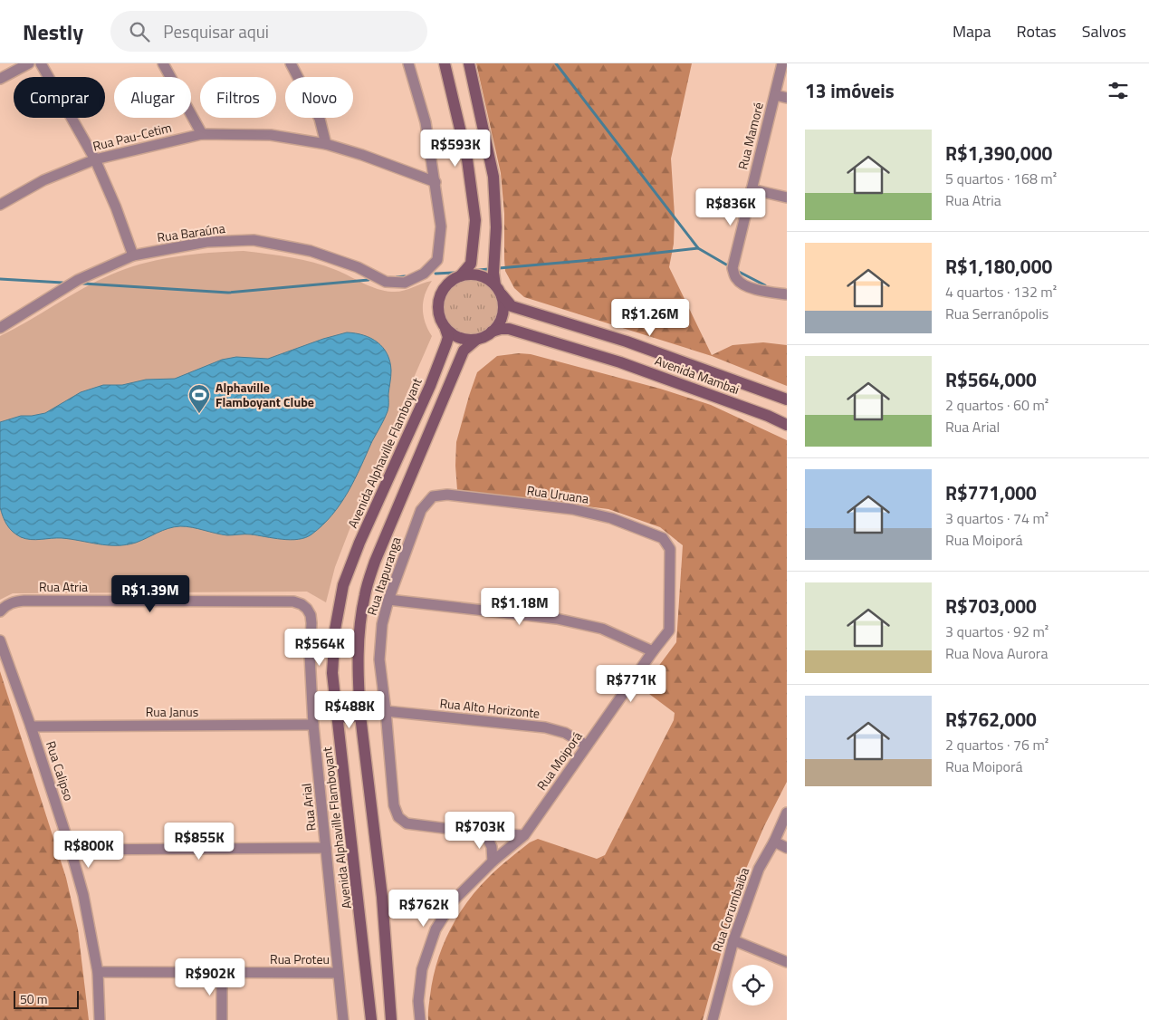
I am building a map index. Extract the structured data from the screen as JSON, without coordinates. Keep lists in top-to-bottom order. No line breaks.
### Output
{"streets":{"street":["Rua Mamoré","Rua Pau-Cetim","Rua Baraúna","Avenida Mambai","Avenida Alphaville Flamboyant","Rua Uruana","Rua Itapuranga","Rua Atria","Rua Alto Horizonte","Rua Janus","Rua Moiporá","Rua Calipso","Rua Arial","Rua Corumbaiba","Rua Proteu"]},"crossings":[["Rua Pau-Cetim","Rua Baraúna"],["Avenida Mambai","Avenida Alphaville Flamboyant"],["Rua Uruana","Rua Itapuranga"],["Rua Uruana","Rua Moiporá"],["Rua Itapuranga","Rua Alto Horizonte"],["Rua Atria","Rua Arial"],["Rua Alto Horizonte","Rua Moiporá"],["Rua Janus","Rua Calipso"],["Rua Janus","Rua Arial"],["Rua Calipso","Rua Proteu"],["Rua Arial","Rua Proteu"]],"places":{"sports":["Alphaville Flamboyant Clube"]},"scale_bar":"50 m","page":{"header":"Nestly","search":"Pesquisar aqui","nav":["Mapa","Rotas","Salvos"],"heading":"13 imóveis","chip":["Comprar","Alugar","Filtros","Novo"],"list":[{"name":"R$1,390,000","note":"5 quartos · 168 m² · Rua Atria"},{"name":"R$1,180,000","note":"4 quartos · 132 m² · Rua Serranópolis"},{"name":"R$564,000","note":"2 quartos · 60 m² · Rua Arial"},{"name":"R$771,000","note":"3 quartos · 74 m² · Rua Moiporá"},{"name":"R$703,000","note":"3 quartos · 92 m² · Rua Nova Aurora"},{"name":"R$762,000","note":"2 quartos · 76 m² · Rua Moiporá"}],"price":["R$593K","R$836K","R$1.26M","R$1.39M","R$1.18M","R$564K","R$771K","R$488K","R$703K","R$855K","R$800K","R$762K","R$902K"],"scale":"50 m"}}
